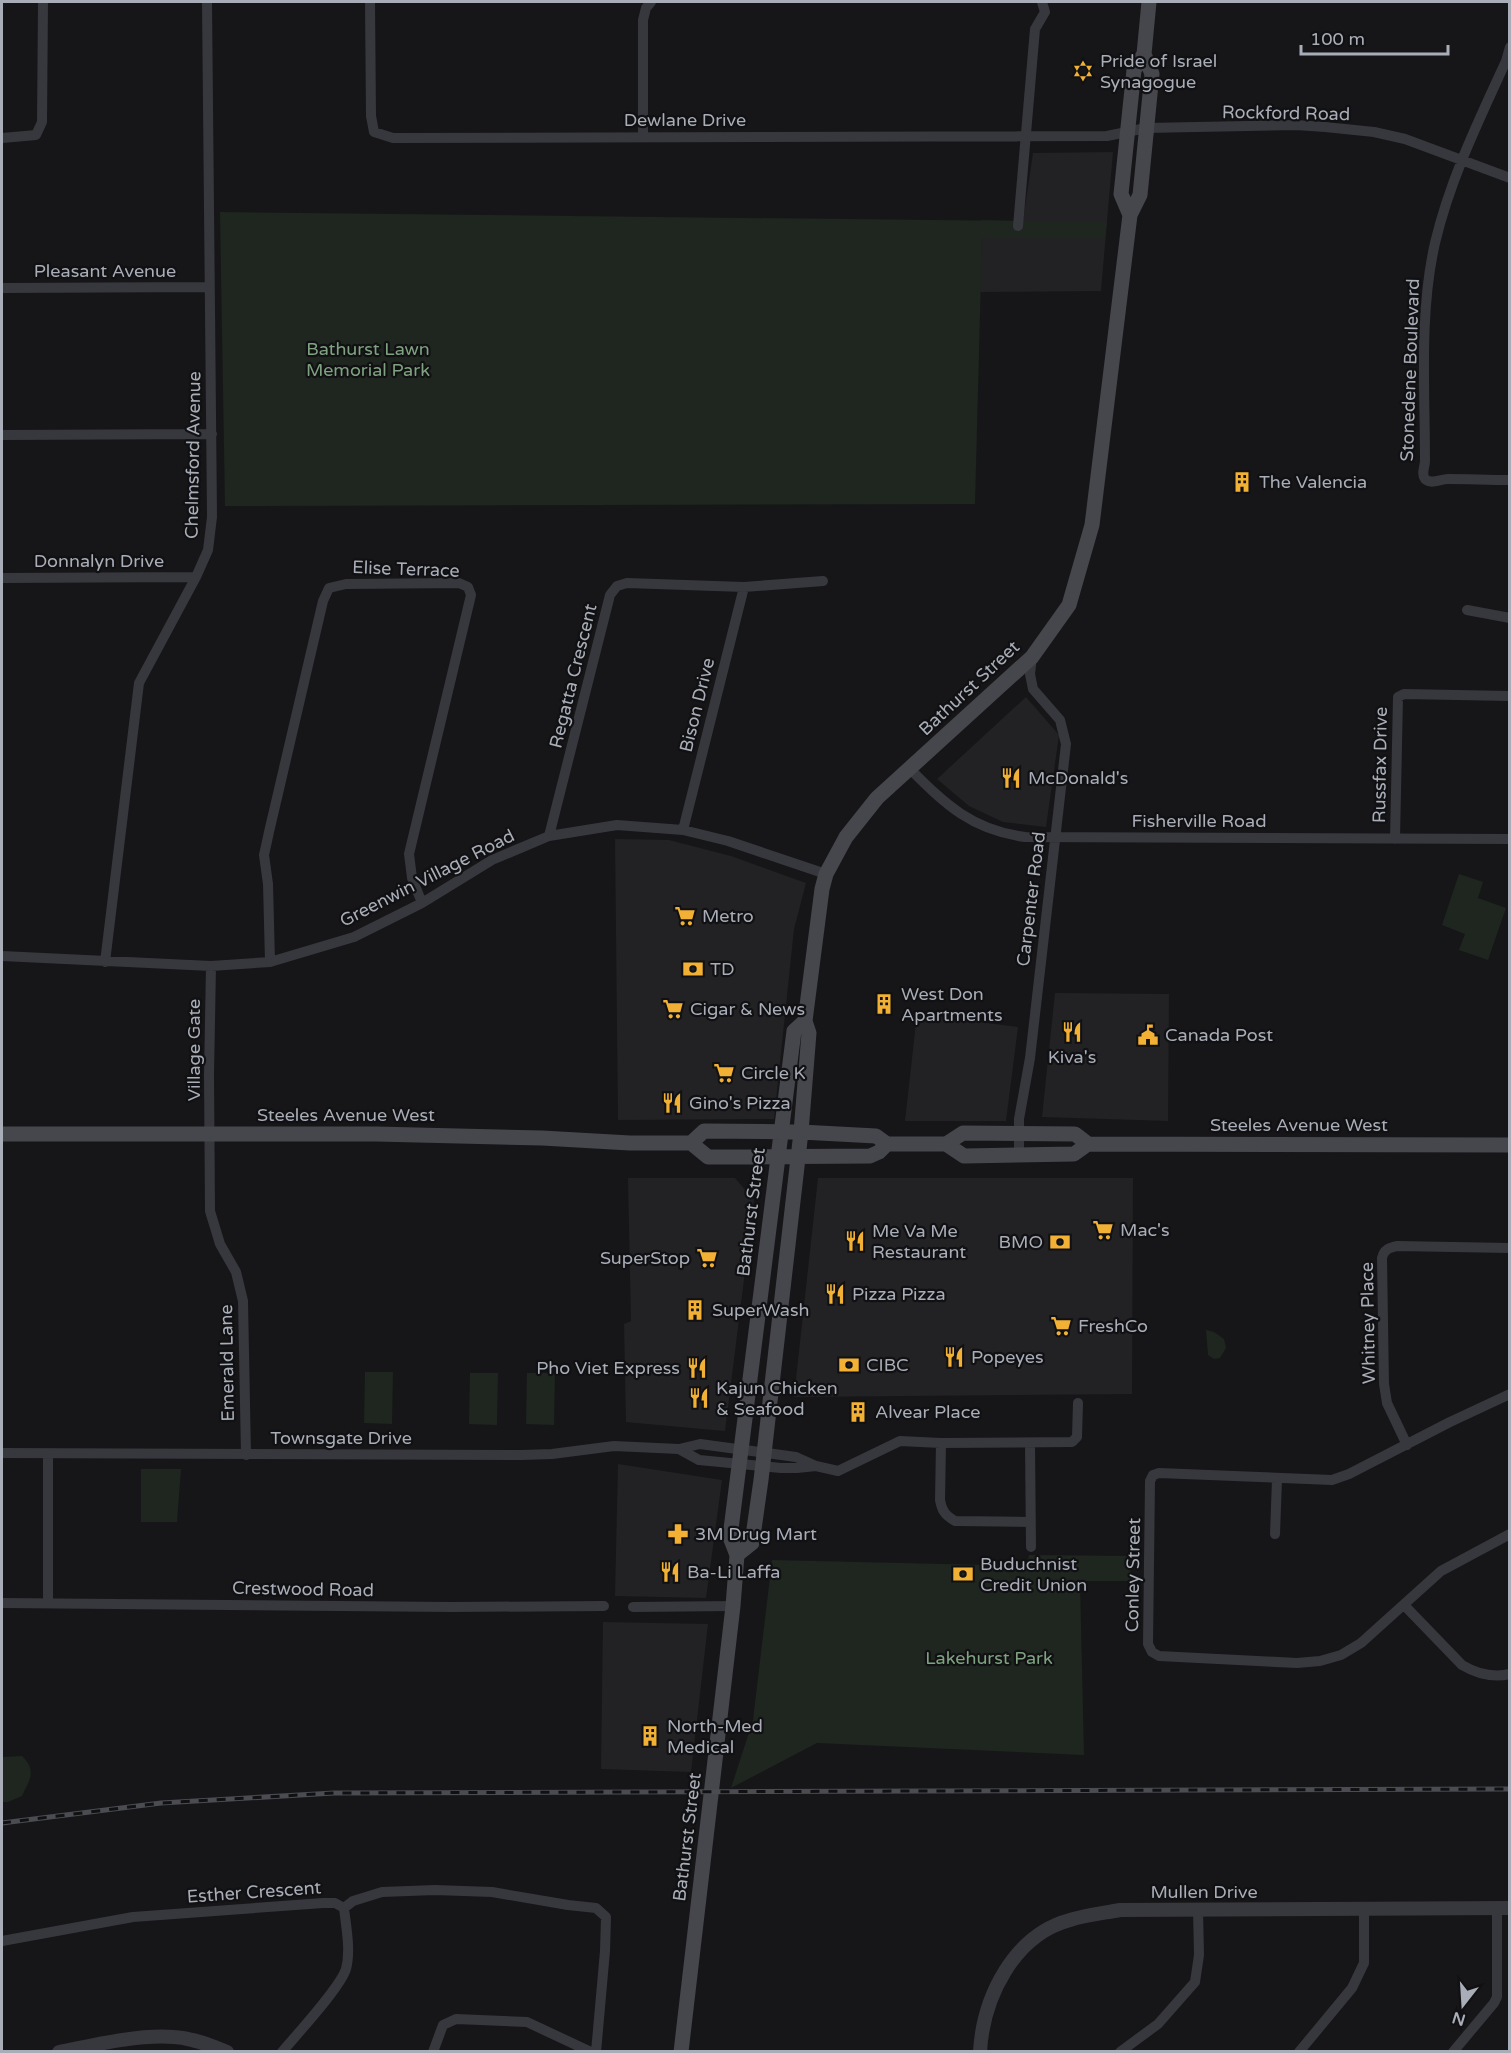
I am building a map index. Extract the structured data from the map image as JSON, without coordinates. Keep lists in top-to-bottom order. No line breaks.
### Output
{"streets":{"main road":["Bathurst Street","Steeles Avenue West"],"street":["Rockford Road","Dewlane Drive","Pleasant Avenue","Stonedene Boulevard","Chelmsford Avenue","Donnalyn Drive","Elise Terrace","Regatta Crescent","Bison Drive","Russfax Drive","Fisherville Road","Greenwin Village Road","Carpenter Road","Village Gate","Whitney Place","Emerald Lane","Townsgate Drive","Conley Street","Crestwood Road","Esther Crescent","Mullen Drive"]},"crossings":[["Rockford Road","Dewlane Drive"],["Rockford Road","Stonedene Boulevard"],["Rockford Road","Bathurst Street"],["Dewlane Drive","Bathurst Street"],["Pleasant Avenue","Chelmsford Avenue"],["Chelmsford Avenue","Donnalyn Drive"],["Chelmsford Avenue","Greenwin Village Road"],["Elise Terrace","Greenwin Village Road"],["Regatta Crescent","Bison Drive"],["Regatta Crescent","Greenwin Village Road"],["Bathurst Street","Fisherville Road"],["Bathurst Street","Greenwin Village Road"],["Bathurst Street","Carpenter Road"],["Bathurst Street","Steeles Avenue West"],["Bathurst Street","Townsgate Drive"],["Bison Drive","Greenwin Village Road"],["Russfax Drive","Fisherville Road"],["Fisherville Road","Carpenter Road"],["Greenwin Village Road","Village Gate"],["Carpenter Road","Steeles Avenue West"],["Village Gate","Steeles Avenue West"],["Village Gate","Emerald Lane"],["Steeles Avenue West","Emerald Lane"],["Whitney Place","Conley Street"],["Emerald Lane","Townsgate Drive"]],"parks":["Bathurst Lawn Memorial Park","Lakehurst Park"],"places":{"synagogue":["Pride of Israel Synagogue"],"building":["The Valencia","West Don Apartments","SuperWash","Alvear Place","North-Med Medical"],"restaurant":["McDonald's","Kiva's","Gino's Pizza","Me Va Me Restaurant","Pizza Pizza","Popeyes","Pho Viet Express","Kajun Chicken & Seafood","Ba-Li Laffa"],"supermarket":["Metro","Cigar & News","Circle K","Mac's","SuperStop","FreshCo"],"bank":["TD","BMO","CIBC","Buduchnist Credit Union"],"public building":["Canada Post"],"pharmacy":["3M Drug Mart"]},"scale_bar":"100 m","north":"bottom"}
